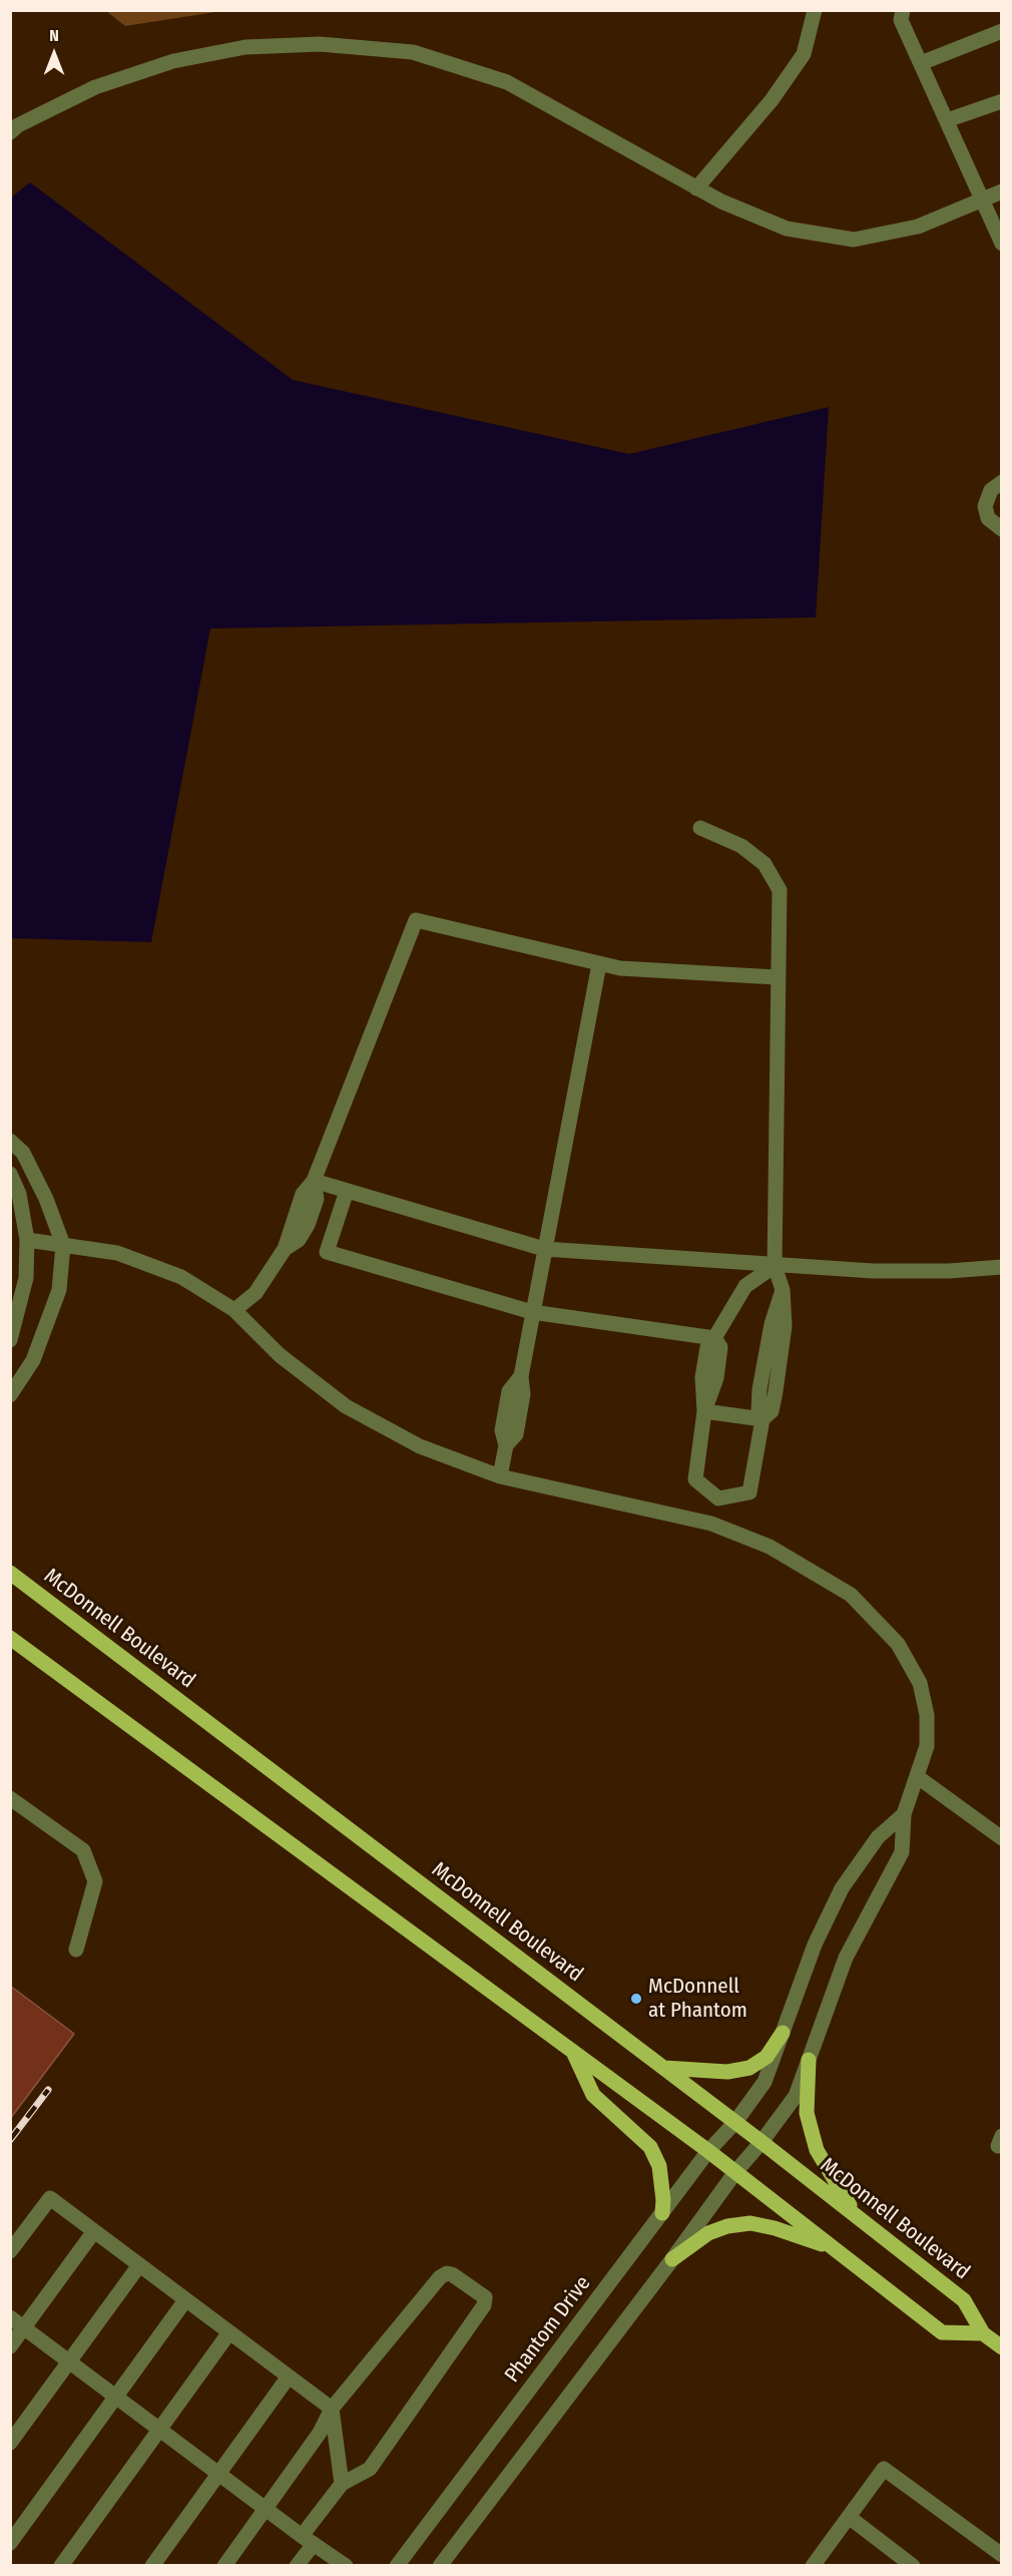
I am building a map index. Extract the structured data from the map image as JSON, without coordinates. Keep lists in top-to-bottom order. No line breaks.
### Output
{"streets":{"main road":["McDonnell Boulevard"],"street":["Phantom Drive"]},"crossings":[["McDonnell Boulevard","Phantom Drive"]],"places":["McDonnell at Phantom"],"north":"top"}
